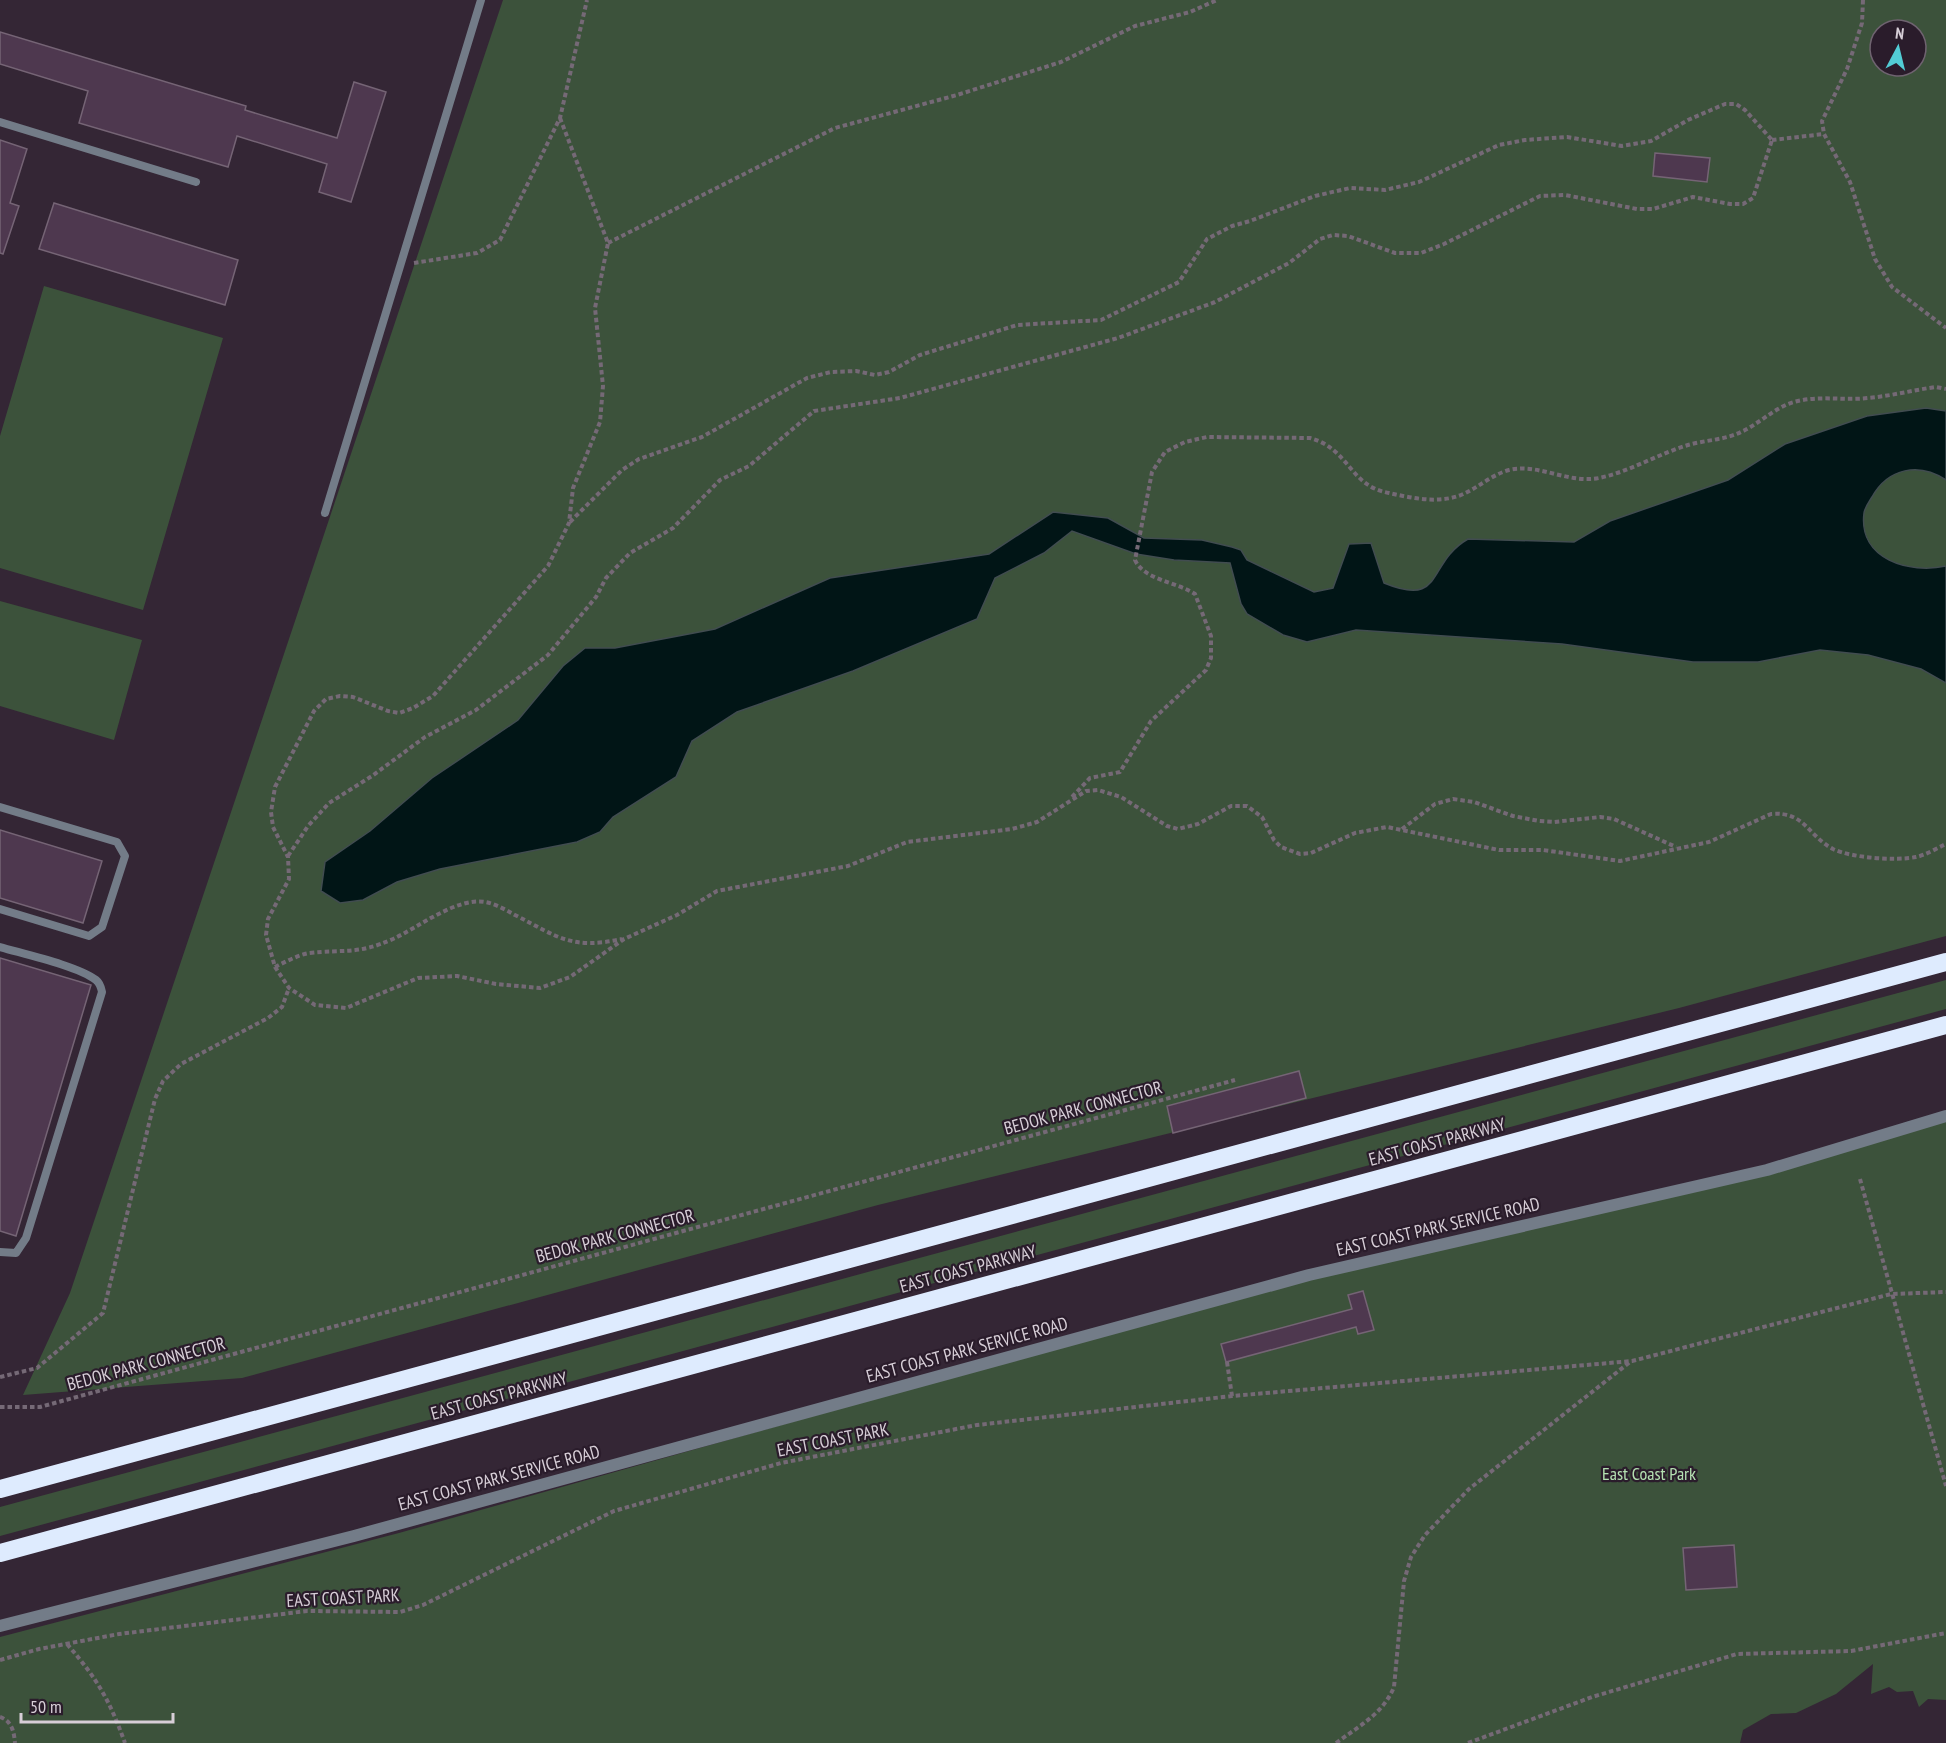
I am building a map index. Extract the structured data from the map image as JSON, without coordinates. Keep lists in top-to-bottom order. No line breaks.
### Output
{"streets":{"highway":["EAST COAST PARKWAY"],"street":["EAST COAST PARK SERVICE ROAD"],"path":["BEDOK PARK CONNECTOR","EAST COAST PARK"]},"parks":["East Coast Park"],"scale_bar":"50 m","north":"top"}
